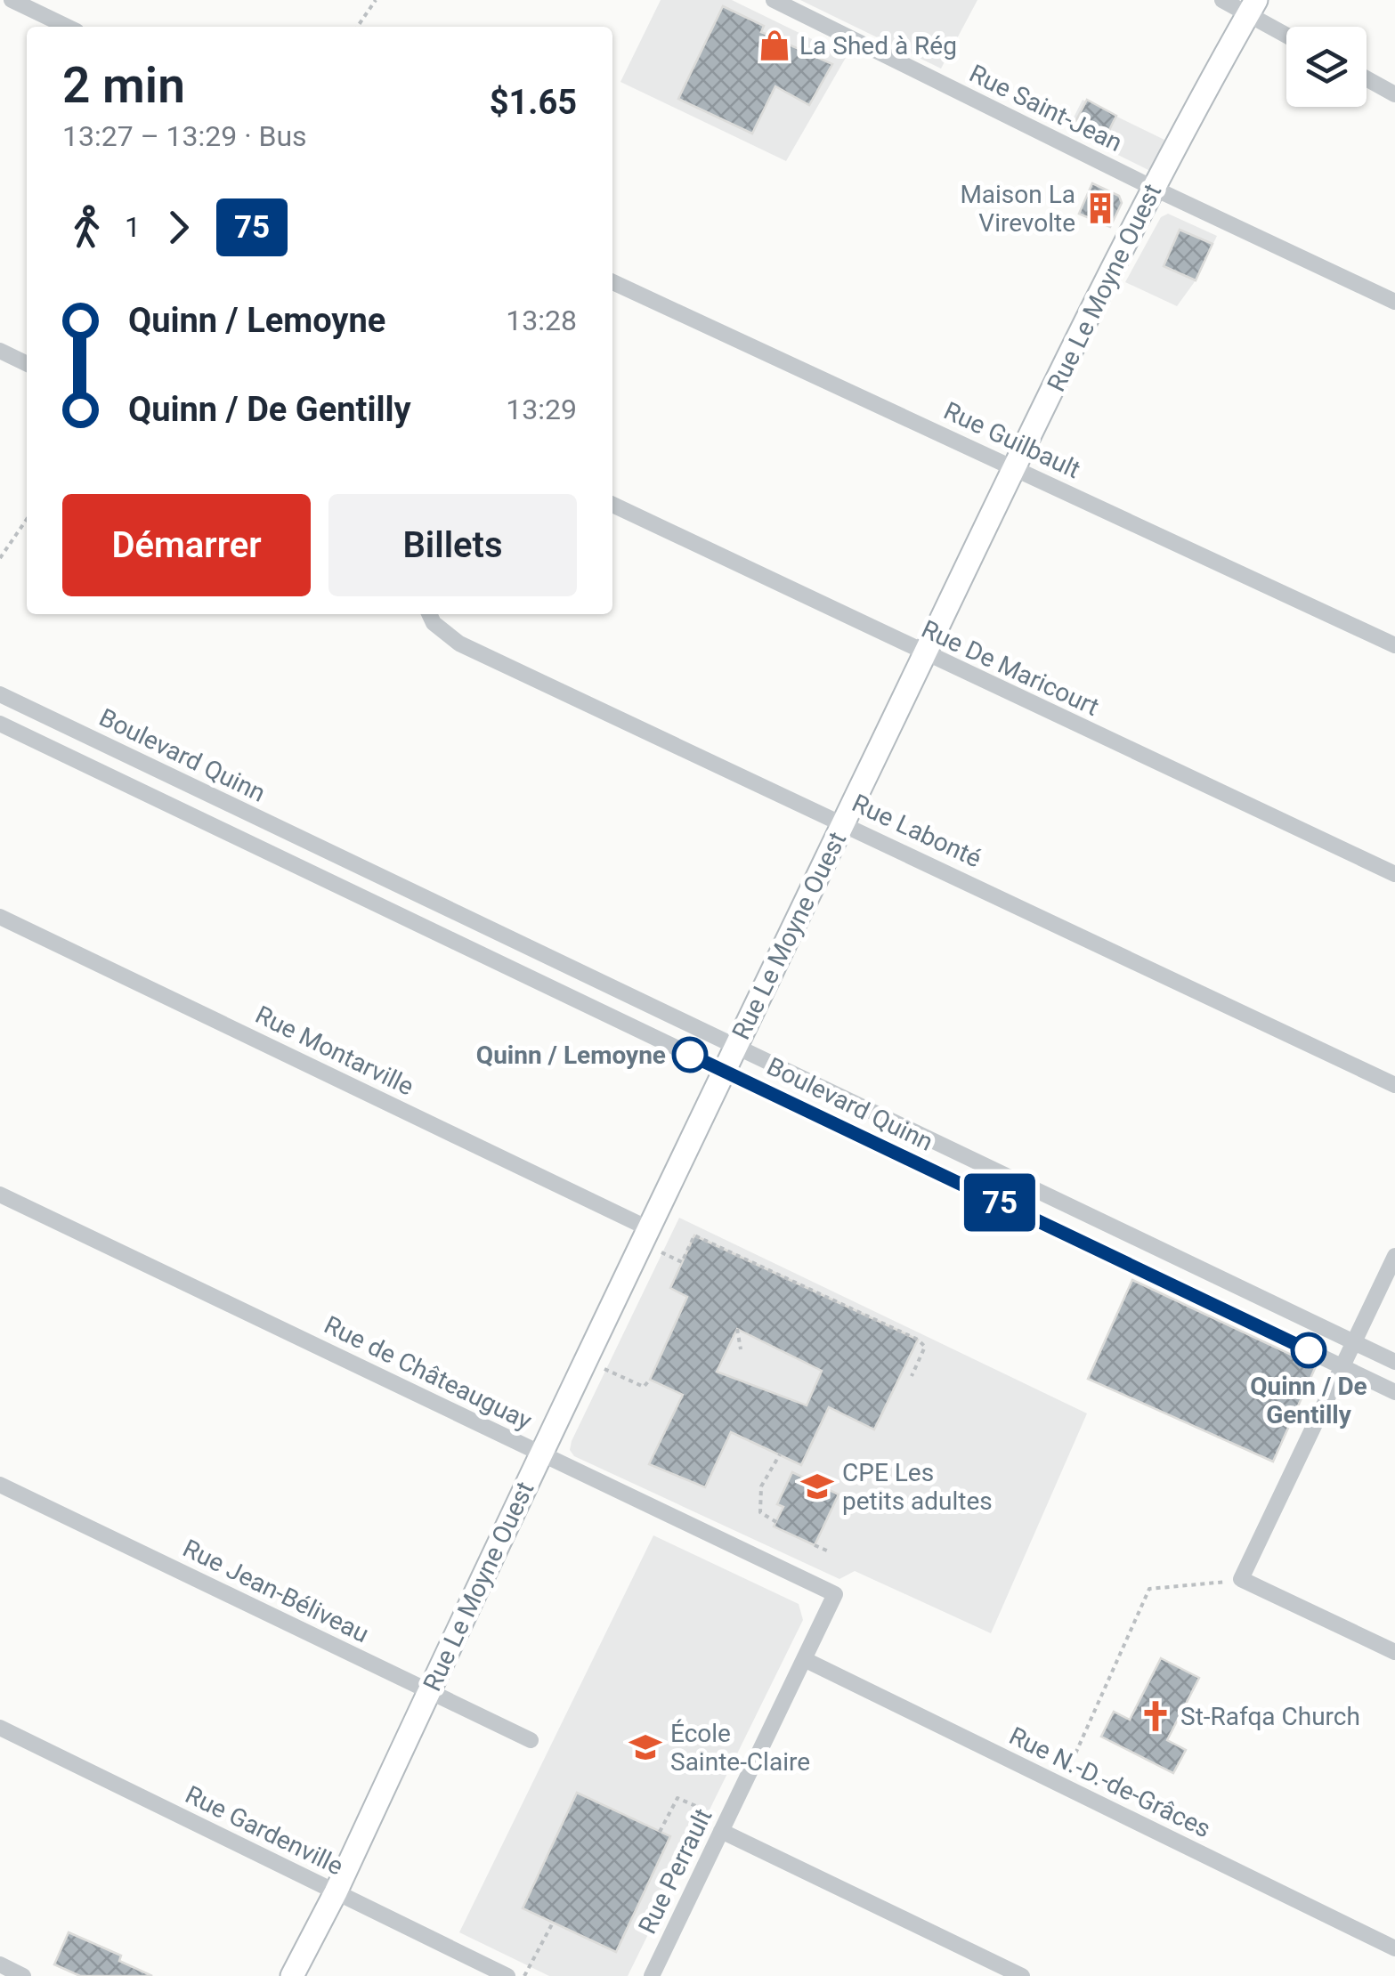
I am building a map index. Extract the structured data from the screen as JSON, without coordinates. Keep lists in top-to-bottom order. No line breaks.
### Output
{"streets":{"street":["Rue Saint-Jean","Rue Le Moyne Ouest","Rue Guilbault","Rue De Maricourt","Boulevard Quinn","Rue Labonté","Rue Montarville","Rue de Châteauguay","Rue Jean-Béliveau","Rue N.-D.-de-Grâces","Rue Gardenville","Rue Perrault"]},"crossings":[["Rue Saint-Jean","Rue Le Moyne Ouest"],["Rue Le Moyne Ouest","Rue Guilbault"],["Rue Le Moyne Ouest","Rue De Maricourt"],["Rue Le Moyne Ouest","Boulevard Quinn"],["Rue Le Moyne Ouest","Rue Labonté"],["Rue Le Moyne Ouest","Rue Montarville"],["Rue Le Moyne Ouest","Rue de Châteauguay"],["Rue Le Moyne Ouest","Rue Jean-Béliveau"],["Rue Le Moyne Ouest","Rue Gardenville"],["Rue de Châteauguay","Rue Perrault"],["Rue N.-D.-de-Grâces","Rue Perrault"]],"places":{"shop":["La Shed à Rég"],"building":["Maison La Virevolte"],"other":["Quinn / Lemoyne","Quinn / De Gentilly"],"school or university":["CPE Les petits adultes","École Sainte-Claire"],"church":["St-Rafqa Church"]},"lines":["bus line 75"],"page":{"on_map":"75","heading":["2 min","13:27 – 13:29 · Bus","$1.65"],"legs":["1","75"],"list":[{"name":"Quinn / Lemoyne","value":"13:28"},{"name":"Quinn / De Gentilly","value":"13:29"}],"buttons":["Démarrer","Billets"]}}
